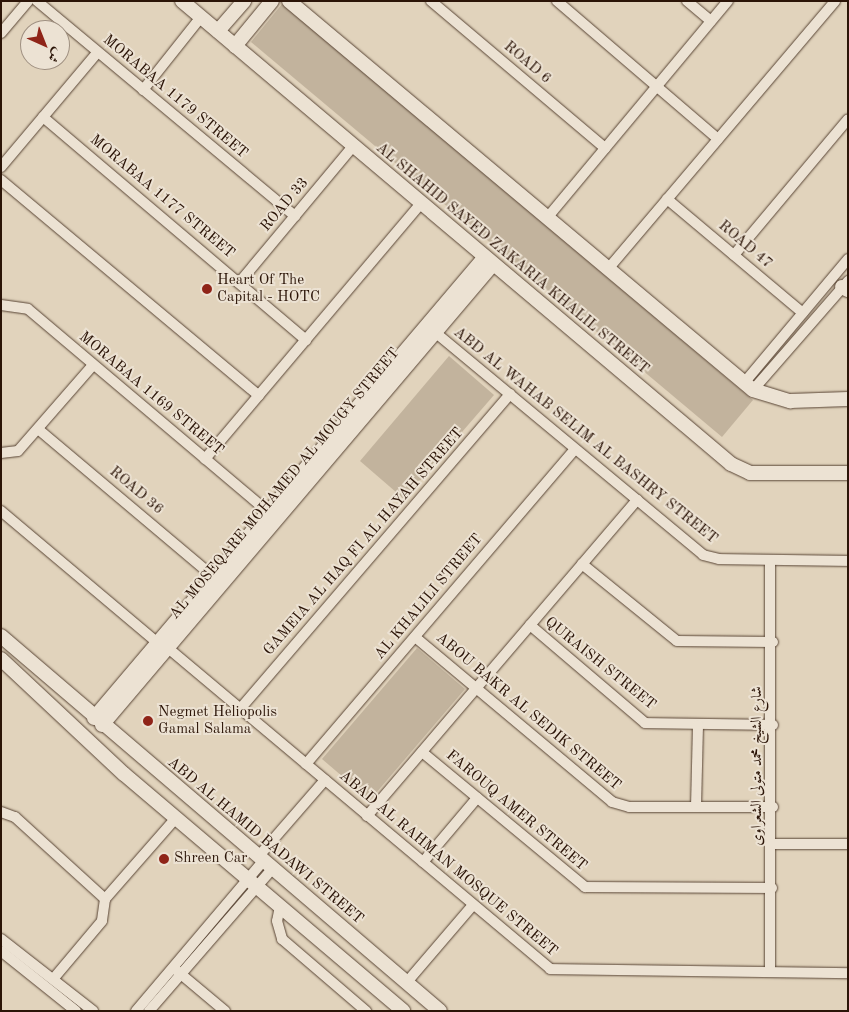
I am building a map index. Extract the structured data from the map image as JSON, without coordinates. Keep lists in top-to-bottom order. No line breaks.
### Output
{"streets":{"street":["ROAD 6","MORABAA 1179 STREET","MORABAA 1177 STREET","ROAD 33","ROAD 47","AL SHAHID SAYED ZAKARIA KHALIL STREET","MORABAA 1169 STREET","ABD AL WAHAB SELIM AL BASHRY STREET","AL MOSEQARE MOHAMED AL MOUGY STREET","ROAD 36","GAMEIA AL HAQ FI AL HAYAH STREET","AL KHALILI STREET","QURAISH STREET","ABOU BAKR AL SEDIK STREET","شارع الشيخ محمد متولى الشعراوى","FAROUQ AMER STREET","ABD AL HAMID BADAWI STREET","ABAD AL RAHMAN MOSQUE STREET"]},"crossings":[["MORABAA 1179 STREET","ROAD 33"],["MORABAA 1177 STREET","ROAD 33"],["ROAD 33","AL SHAHID SAYED ZAKARIA KHALIL STREET"],["AL SHAHID SAYED ZAKARIA KHALIL STREET","AL MOSEQARE MOHAMED AL MOUGY STREET"],["MORABAA 1169 STREET","AL MOSEQARE MOHAMED AL MOUGY STREET"],["ABD AL WAHAB SELIM AL BASHRY STREET","AL MOSEQARE MOHAMED AL MOUGY STREET"],["ABD AL WAHAB SELIM AL BASHRY STREET","GAMEIA AL HAQ FI AL HAYAH STREET"],["ABD AL WAHAB SELIM AL BASHRY STREET","AL KHALILI STREET"],["ABD AL WAHAB SELIM AL BASHRY STREET","شارع الشيخ محمد متولى الشعراوى"],["AL MOSEQARE MOHAMED AL MOUGY STREET","ROAD 36"],["AL MOSEQARE MOHAMED AL MOUGY STREET","ABD AL HAMID BADAWI STREET"],["AL MOSEQARE MOHAMED AL MOUGY STREET","ABAD AL RAHMAN MOSQUE STREET"],["GAMEIA AL HAQ FI AL HAYAH STREET","ABAD AL RAHMAN MOSQUE STREET"],["AL KHALILI STREET","ABOU BAKR AL SEDIK STREET"],["AL KHALILI STREET","ABAD AL RAHMAN MOSQUE STREET"],["QURAISH STREET","شارع الشيخ محمد متولى الشعراوى"],["ABOU BAKR AL SEDIK STREET","شارع الشيخ محمد متولى الشعراوى"],["شارع الشيخ محمد متولى الشعراوى","FAROUQ AMER STREET"],["شارع الشيخ محمد متولى الشعراوى","ABAD AL RAHMAN MOSQUE STREET"]],"places":["Heart Of The Capital - HOTC","Negmet Heliopolis Gamal Salama","Shreen Car"],"north":"bottom right"}
